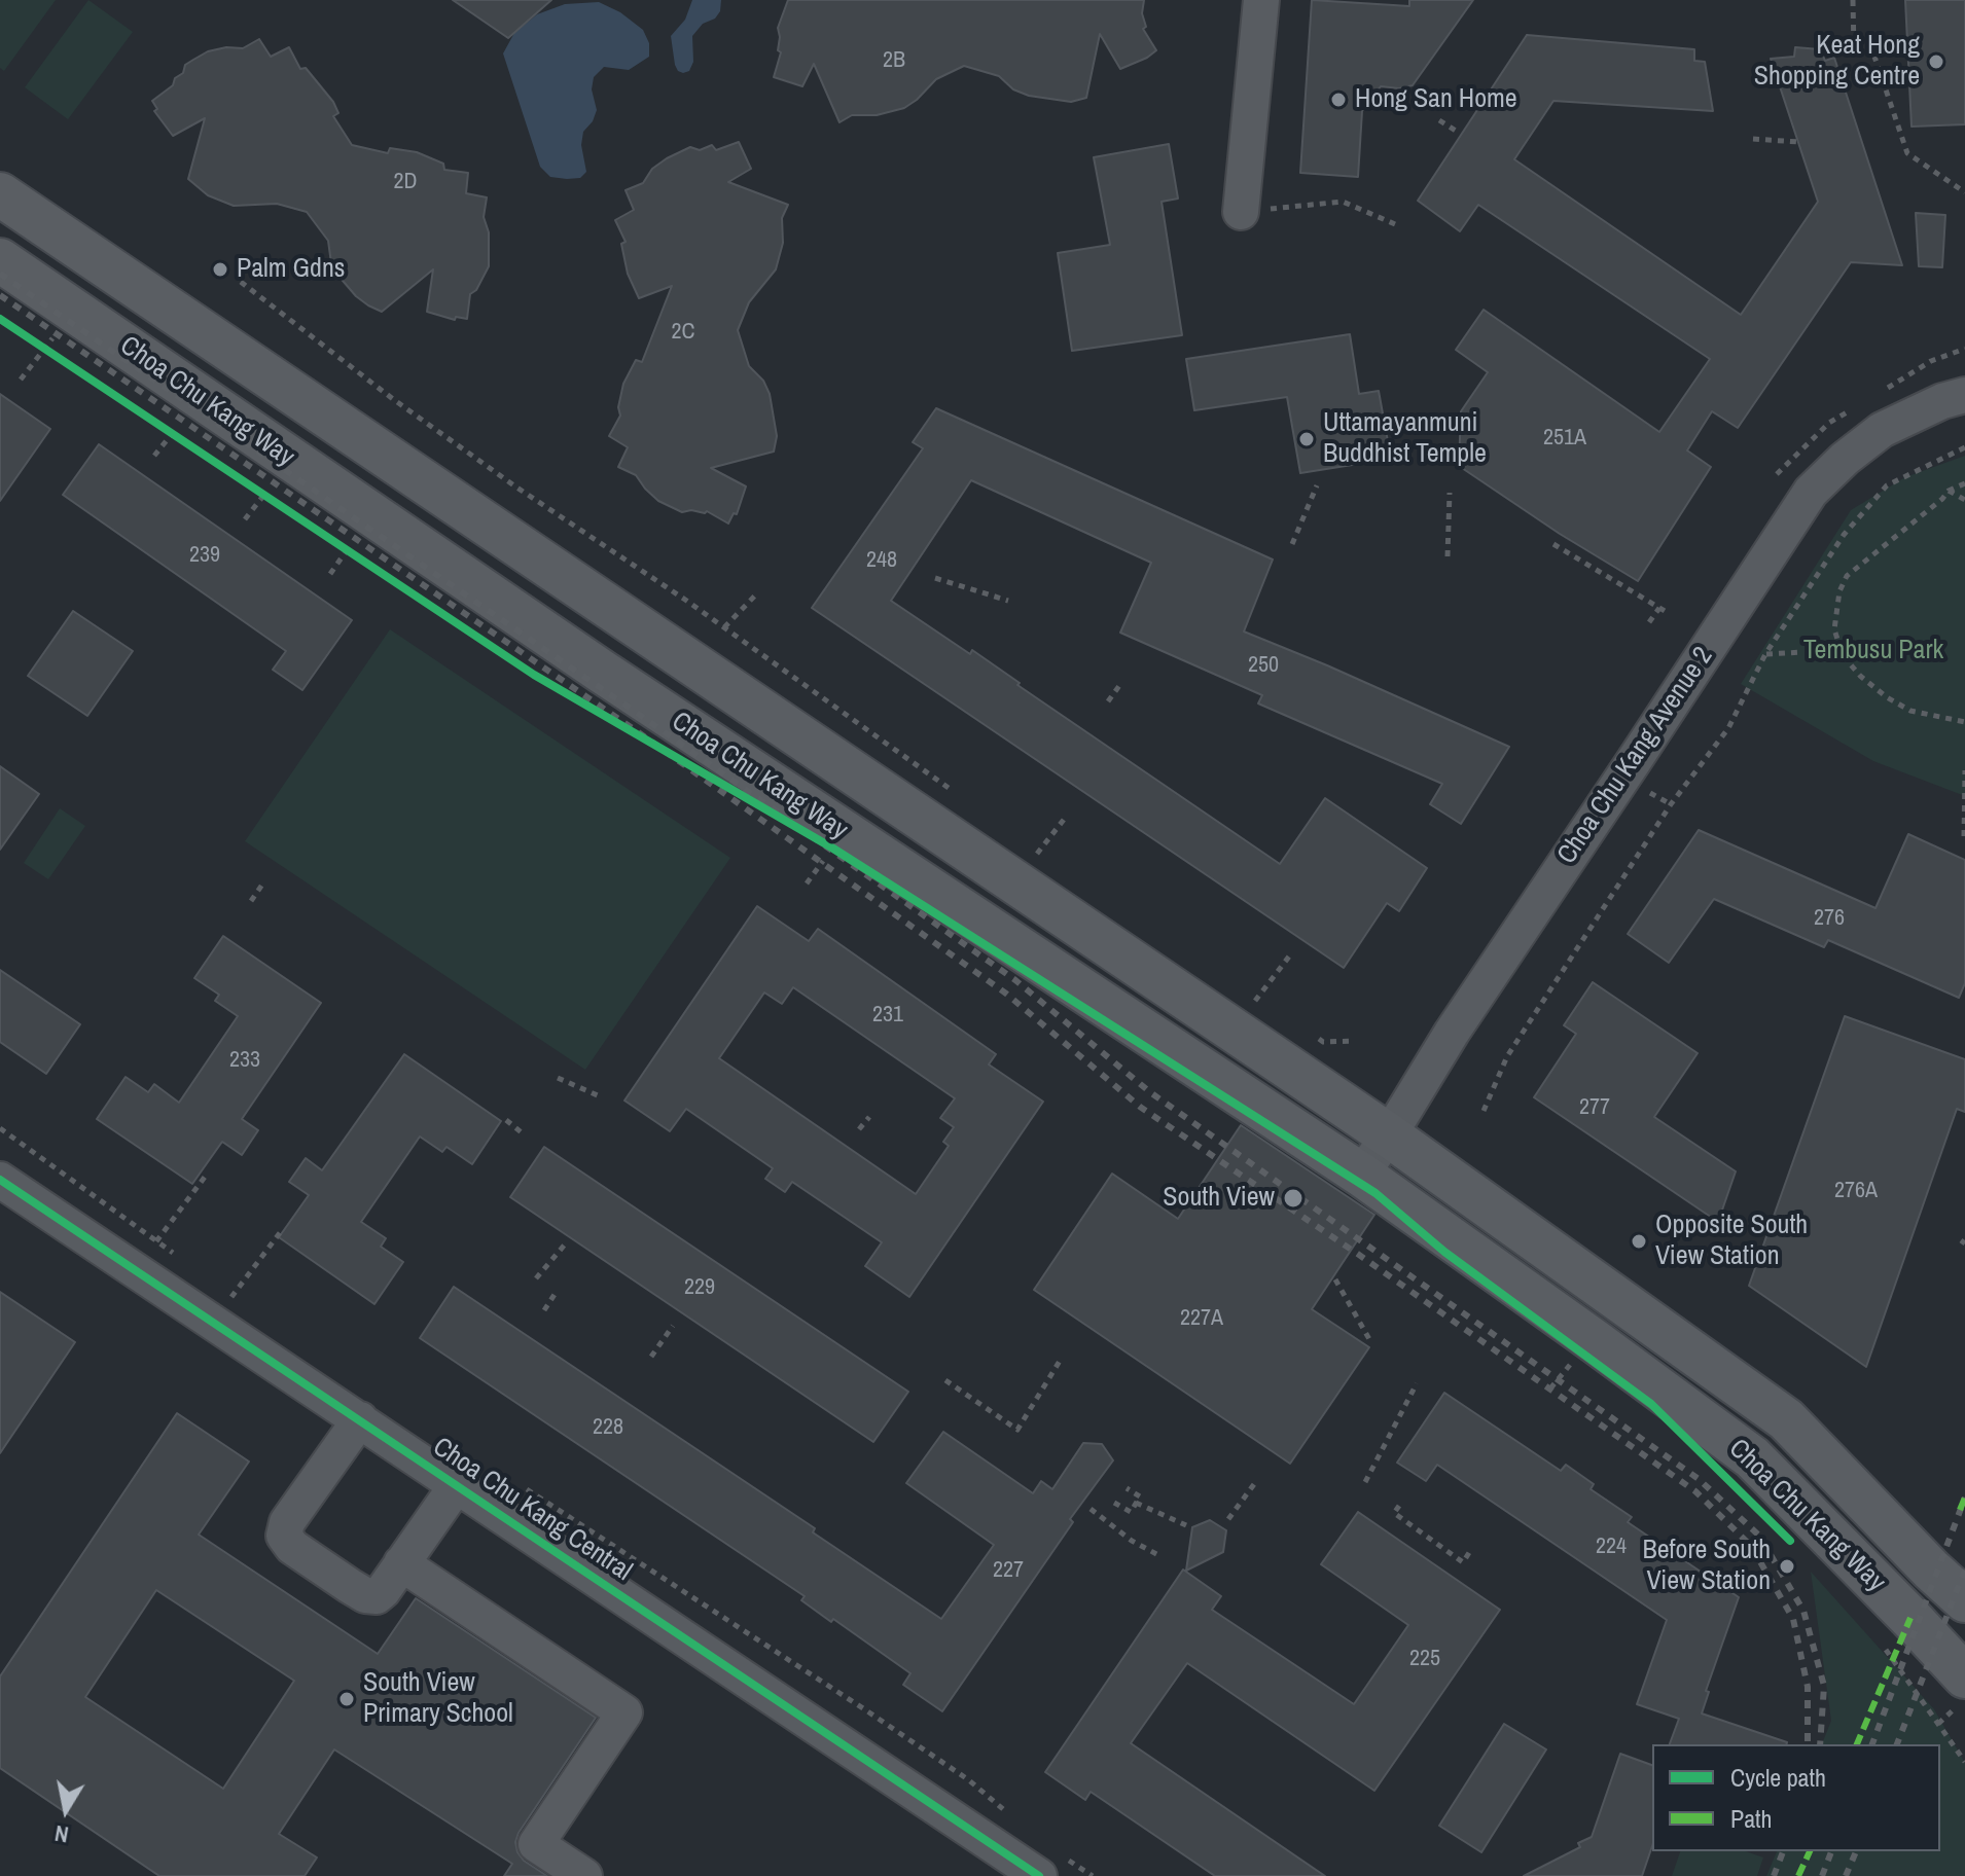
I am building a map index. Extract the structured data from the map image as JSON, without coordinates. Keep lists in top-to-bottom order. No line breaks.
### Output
{"streets":{"main road":["Choa Chu Kang Way"],"street":["Choa Chu Kang Avenue 2","Choa Chu Kang Central"]},"crossings":[["Choa Chu Kang Way","Choa Chu Kang Avenue 2"]],"parks":["Tembusu Park"],"places":["Keat Hong Shopping Centre","Hong San Home","Palm Gdns","Uttamayanmuni Buddhist Temple","South View","Opposite South View Station","Before South View Station","South View Primary School"],"house_numbers":["2B","2D","2C","251A","239","248","250","276","231","233","277","276A","229","227A","228","224","227","225"],"legend":["Cycle path","Path"],"north":"bottom"}
